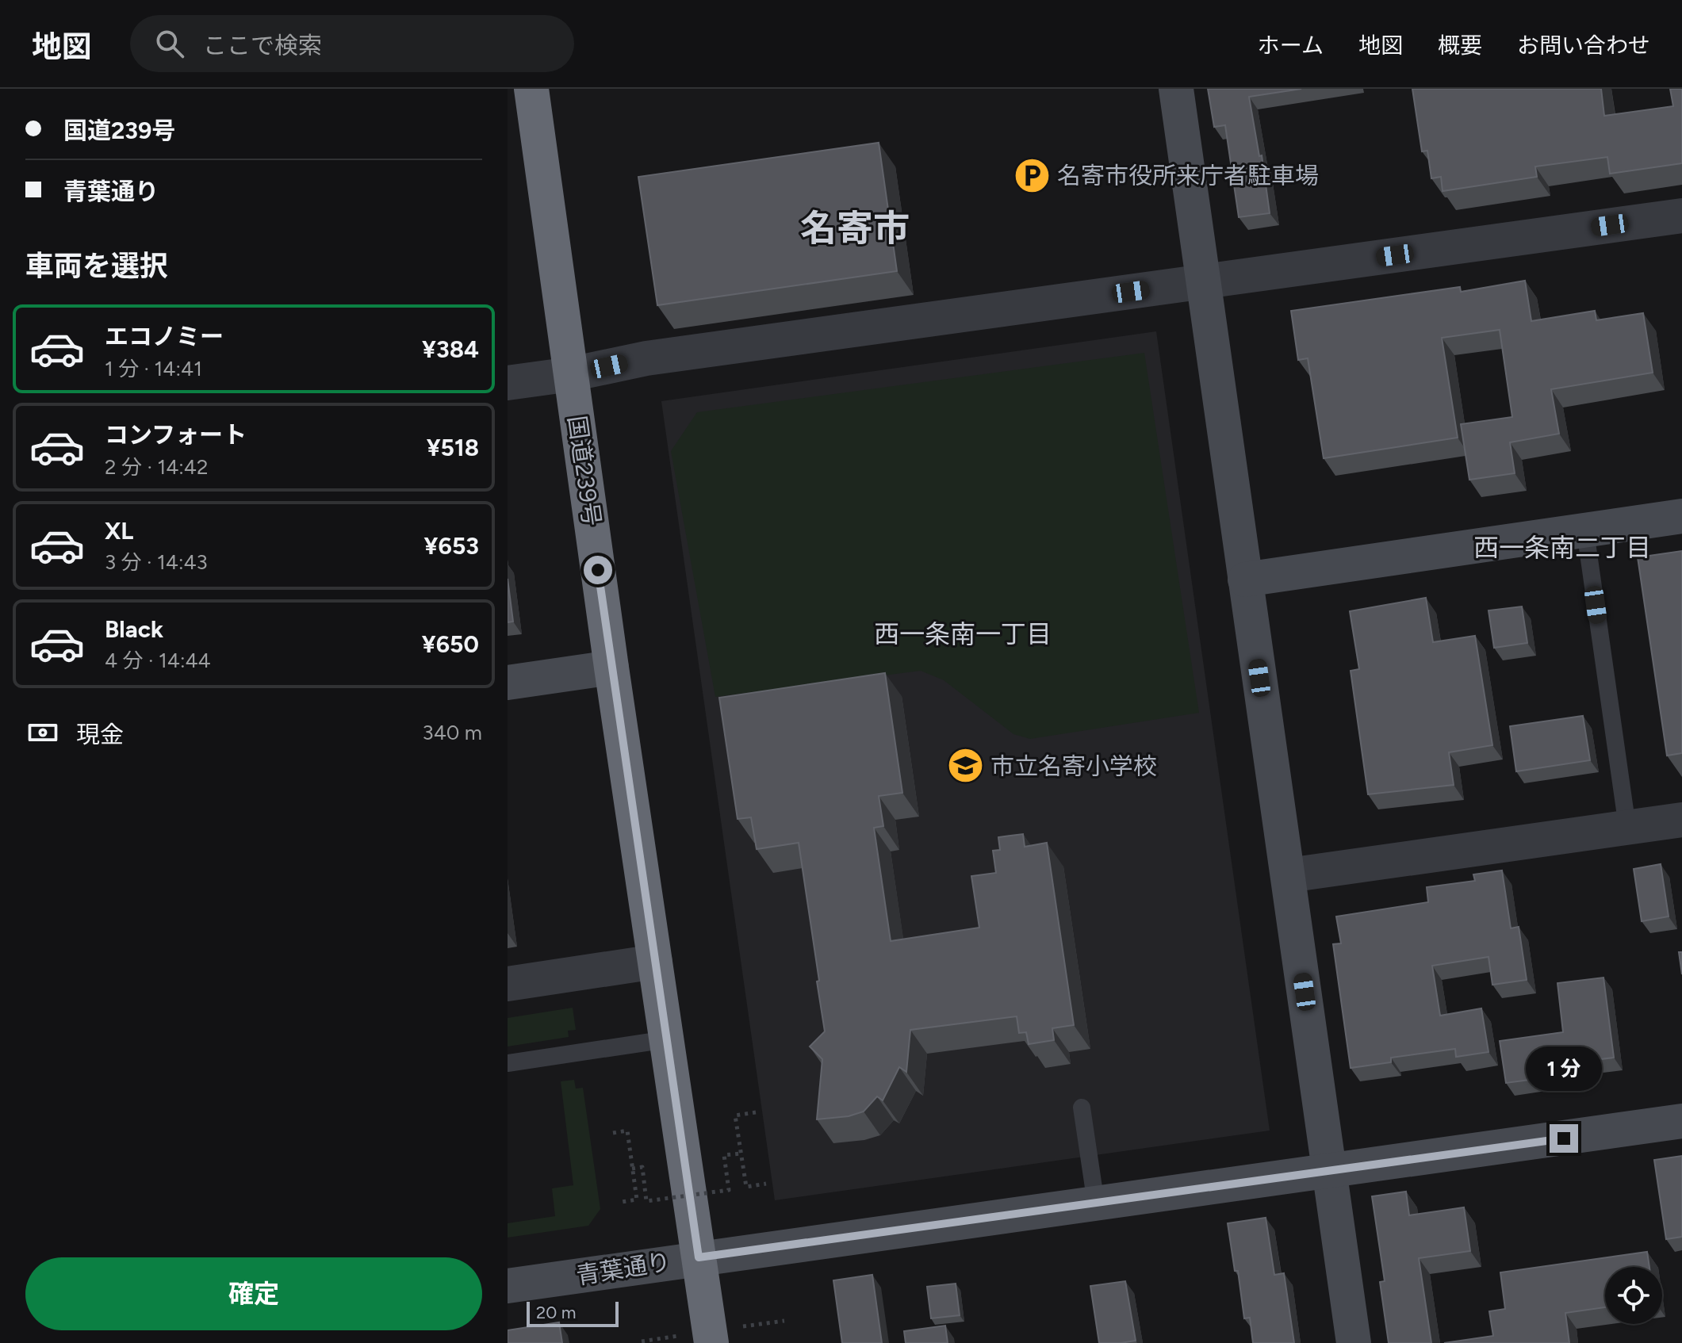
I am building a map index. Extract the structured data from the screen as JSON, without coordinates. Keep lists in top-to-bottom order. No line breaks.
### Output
{"streets":{"highway":["国道239号"],"street":["青葉通り"]},"crossings":[["国道239号","青葉通り"]],"districts":["名寄市","西一条南二丁目","西一条南一丁目"],"places":{"parking":["名寄市役所来庁者駐車場"],"school or university":["市立名寄小学校"]},"scale_bar":"20 m","page":{"header":"地図","search":"ここで検索","nav":["ホーム","地図","概要","お問い合わせ"],"banner":["国道239号","青葉通り"],"heading":"車両を選択","list":[{"name":"エコノミー","note":"1 分 · 14:41","value":"¥384"},{"name":"コンフォート","note":"2 分 · 14:42","value":"¥518"},{"name":"XL","note":"3 分 · 14:43","value":"¥653"},{"name":"Black","note":"4 分 · 14:44","value":"¥650"}],"pay":["現金","340 m"],"bubble":"1 分","buttons":"確定","scale":"20 m"}}
